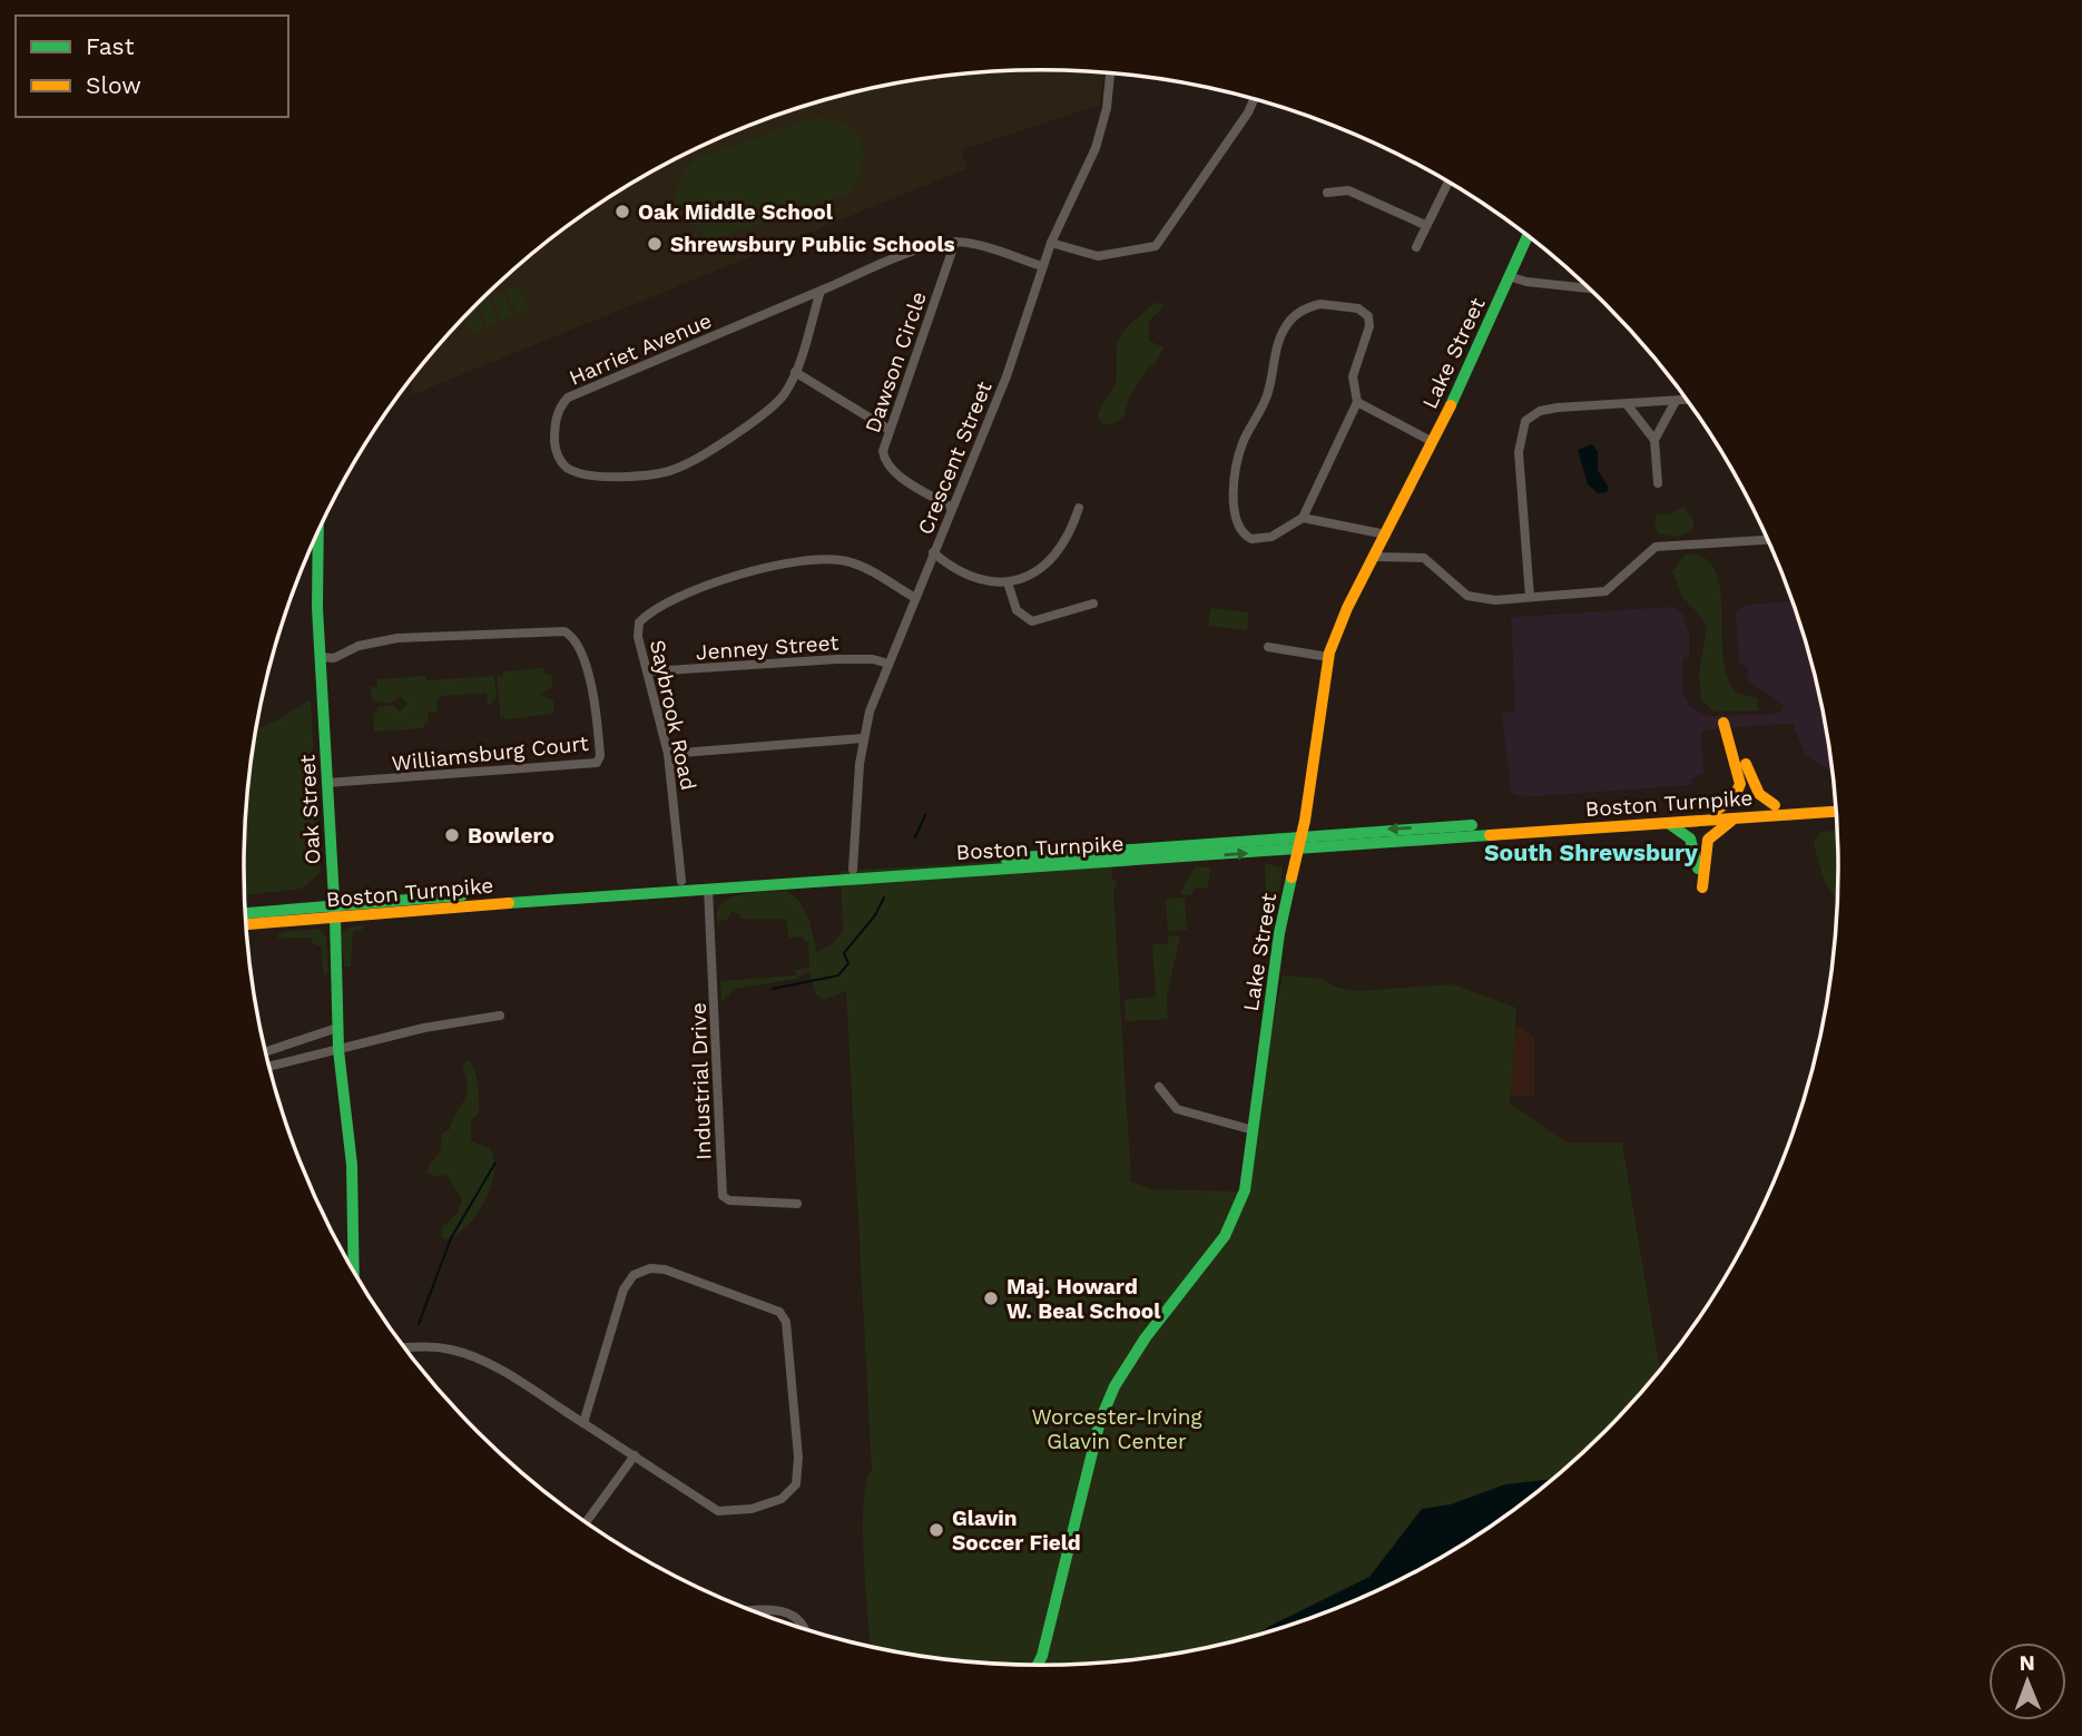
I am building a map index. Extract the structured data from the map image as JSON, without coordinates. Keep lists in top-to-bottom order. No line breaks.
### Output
{"streets":{"main road":["Lake Street","Boston Turnpike","Oak Street"],"street":["Harriet Avenue","Dawson Circle","Crescent Street","Jenney Street","Saybrook Road","Williamsburg Court","Industrial Drive"]},"crossings":[["Harriet Avenue","Dawson Circle"],["Harriet Avenue","Crescent Street"],["Lake Street","Boston Turnpike"],["Dawson Circle","Crescent Street"],["Crescent Street","Jenney Street"],["Crescent Street","Saybrook Road"],["Crescent Street","Boston Turnpike"],["Jenney Street","Saybrook Road"],["Saybrook Road","Boston Turnpike"],["Williamsburg Court","Oak Street"],["Boston Turnpike","Oak Street"],["Boston Turnpike","Industrial Drive"]],"districts":["South Shrewsbury"],"parks":["Worcester-Irving Glavin Center"],"places":["Oak Middle School","Shrewsbury Public Schools","Bowlero","Maj. Howard W. Beal School","Glavin Soccer Field"],"legend":["Fast","Slow"],"north":"top"}
